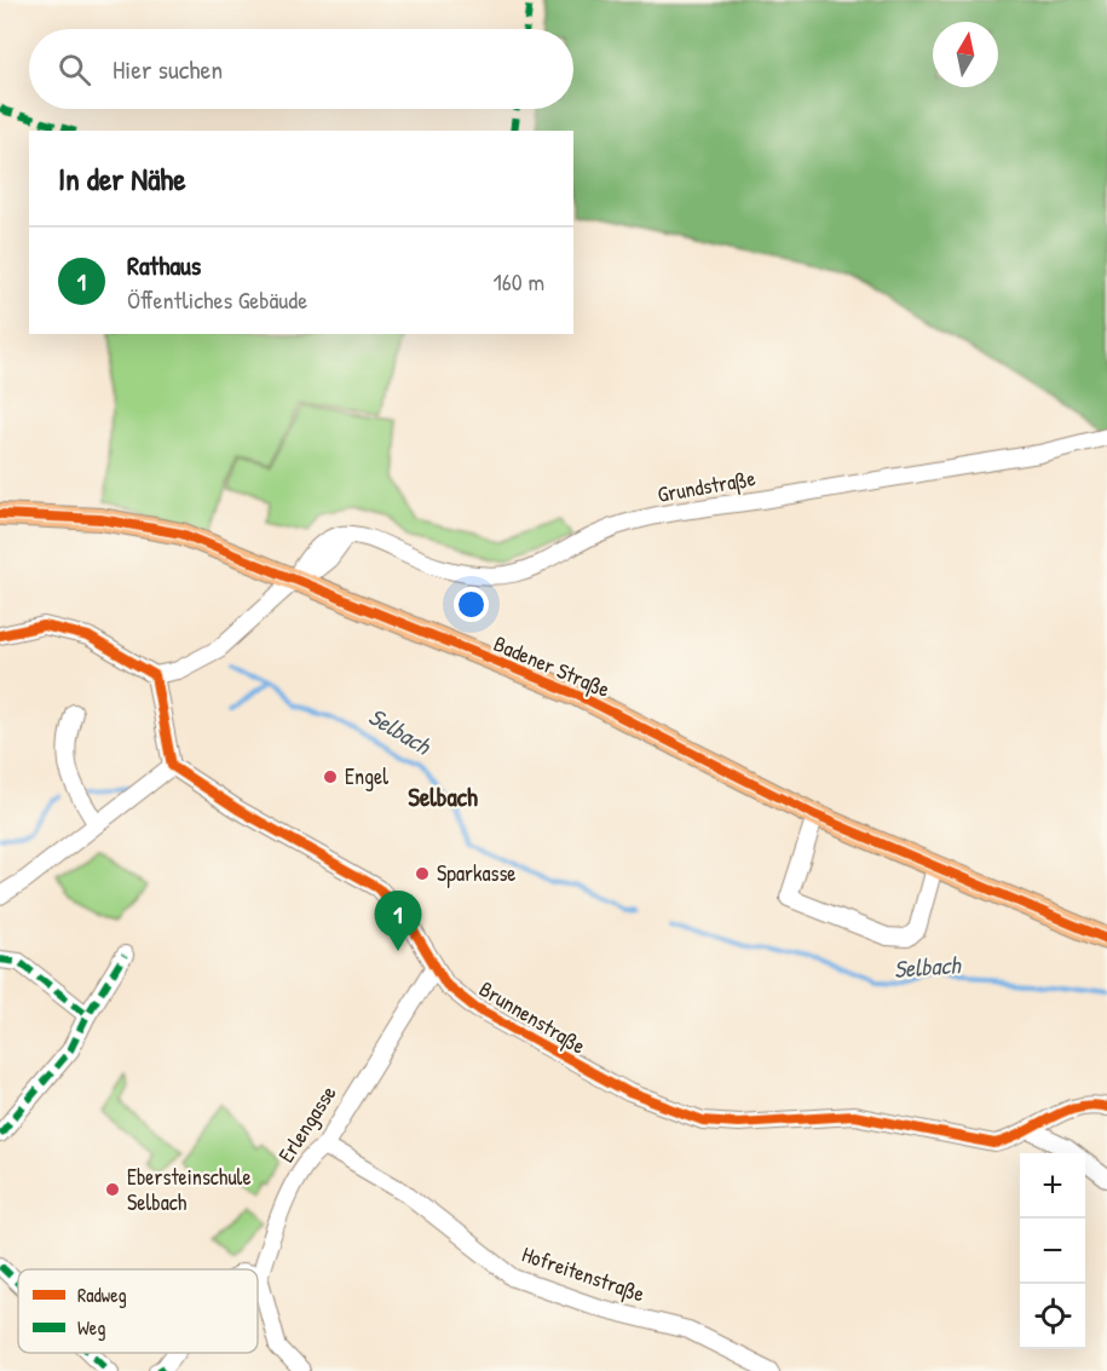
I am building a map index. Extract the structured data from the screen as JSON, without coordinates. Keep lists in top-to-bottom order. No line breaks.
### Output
{"streets":{"main road":["Badener Straße"],"street":["Grundstraße","Brunnenstraße","Erlengasse","Hofreitenstraße"]},"crossings":[["Grundstraße","Badener Straße"],["Brunnenstraße","Erlengasse"],["Erlengasse","Hofreitenstraße"]],"districts":["Selbach"],"water":["Selbach"],"places":["Engel","Sparkasse","Ebersteinschule Selbach"],"legend":["Radweg","Weg"],"north":"top","page":{"search":"Hier suchen","heading":"In der Nähe","list":[{"mark":"1","name":"Rathaus","note":"Öffentliches Gebäude","value":"160 m"}],"pins":"1","map_buttons":["+","−"]}}
